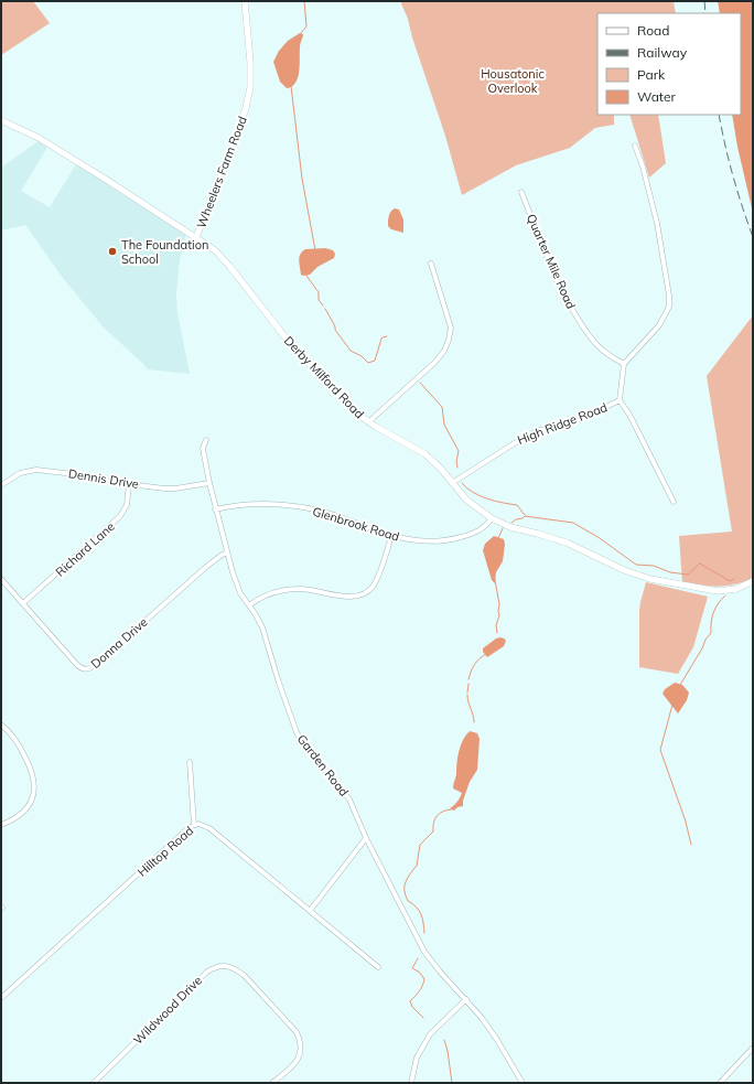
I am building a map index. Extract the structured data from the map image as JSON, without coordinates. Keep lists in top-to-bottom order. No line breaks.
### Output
{"streets":{"main road":["Wheelers Farm Road","Derby Milford Road"],"street":["Quarter Mile Road","High Ridge Road","Dennis Drive","Glenbrook Road","Richard Lane","Donna Drive","Garden Road","Hilltop Road","Wildwood Drive"]},"crossings":[["Wheelers Farm Road","Derby Milford Road"],["Quarter Mile Road","High Ridge Road"],["Derby Milford Road","High Ridge Road"],["Derby Milford Road","Glenbrook Road"],["Dennis Drive","Richard Lane"],["Dennis Drive","Garden Road"],["Glenbrook Road","Garden Road"],["Richard Lane","Donna Drive"],["Donna Drive","Garden Road"]],"parks":["Housatonic Overlook"],"places":["The Foundation School"],"legend":["Road","Railway","Park","Water"]}
